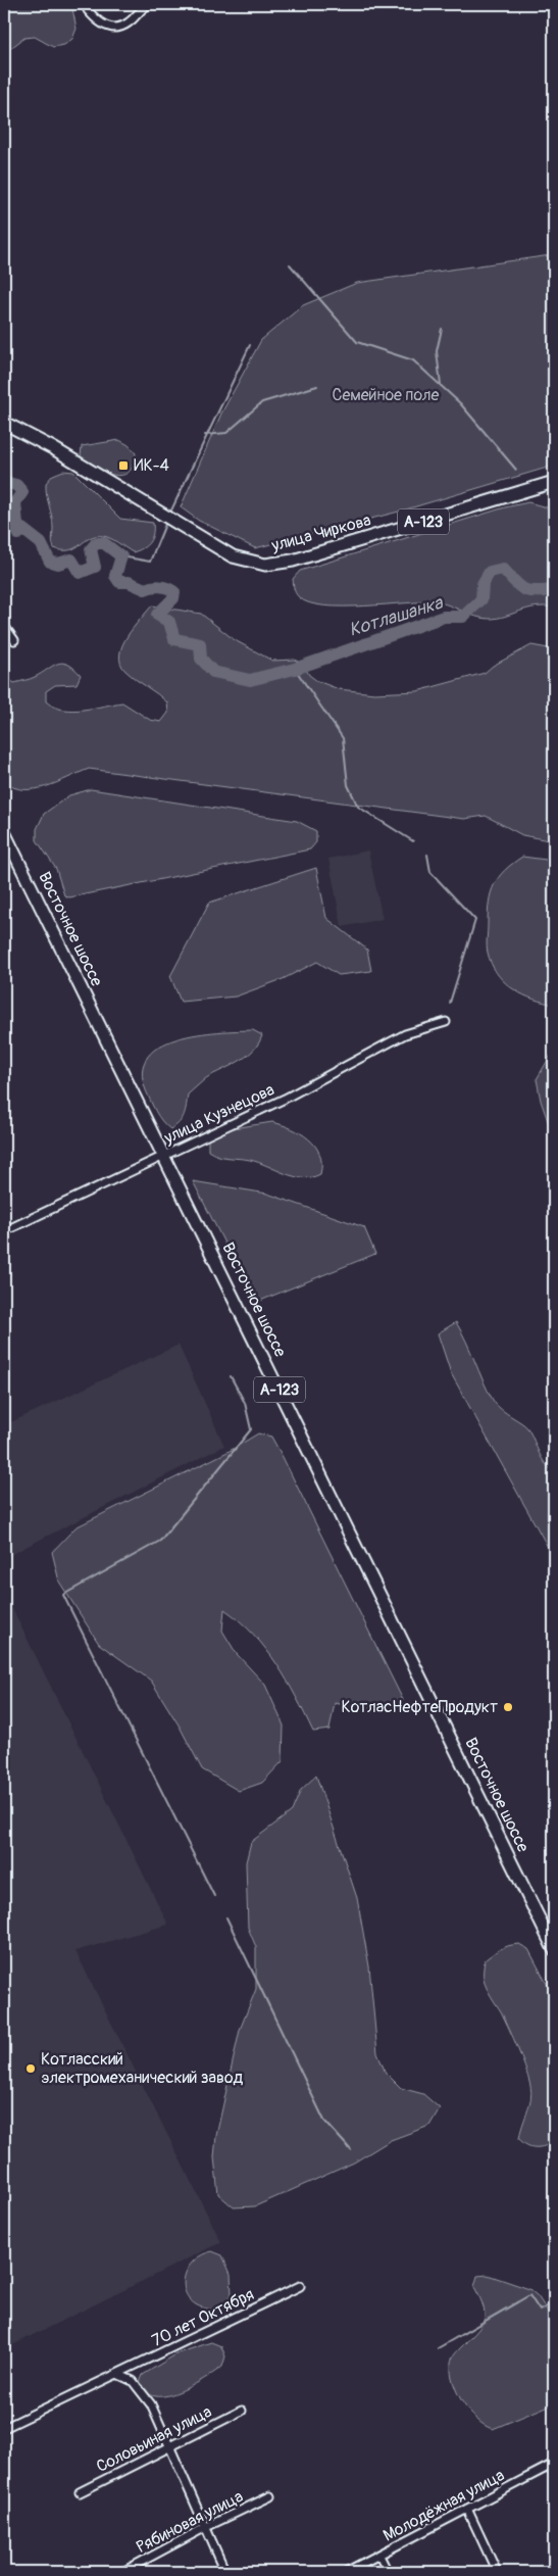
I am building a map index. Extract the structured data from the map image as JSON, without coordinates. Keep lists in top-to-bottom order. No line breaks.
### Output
{"streets":{"main road":["А-123","улица Чиркова","Восточное шоссе"],"street":["улица Кузнецова","70 лет Октября","Соловьиная улица","Молодёжная улица","Рябиновая улица"]},"crossings":[["Восточное шоссе","улица Кузнецова"]],"water":["Котлашанка"],"parks":["Семейное поле"],"places":{"transit":["ИК-4"],"other":["КотласНефтеПродукт","Котласский электромеханический завод"]}}
